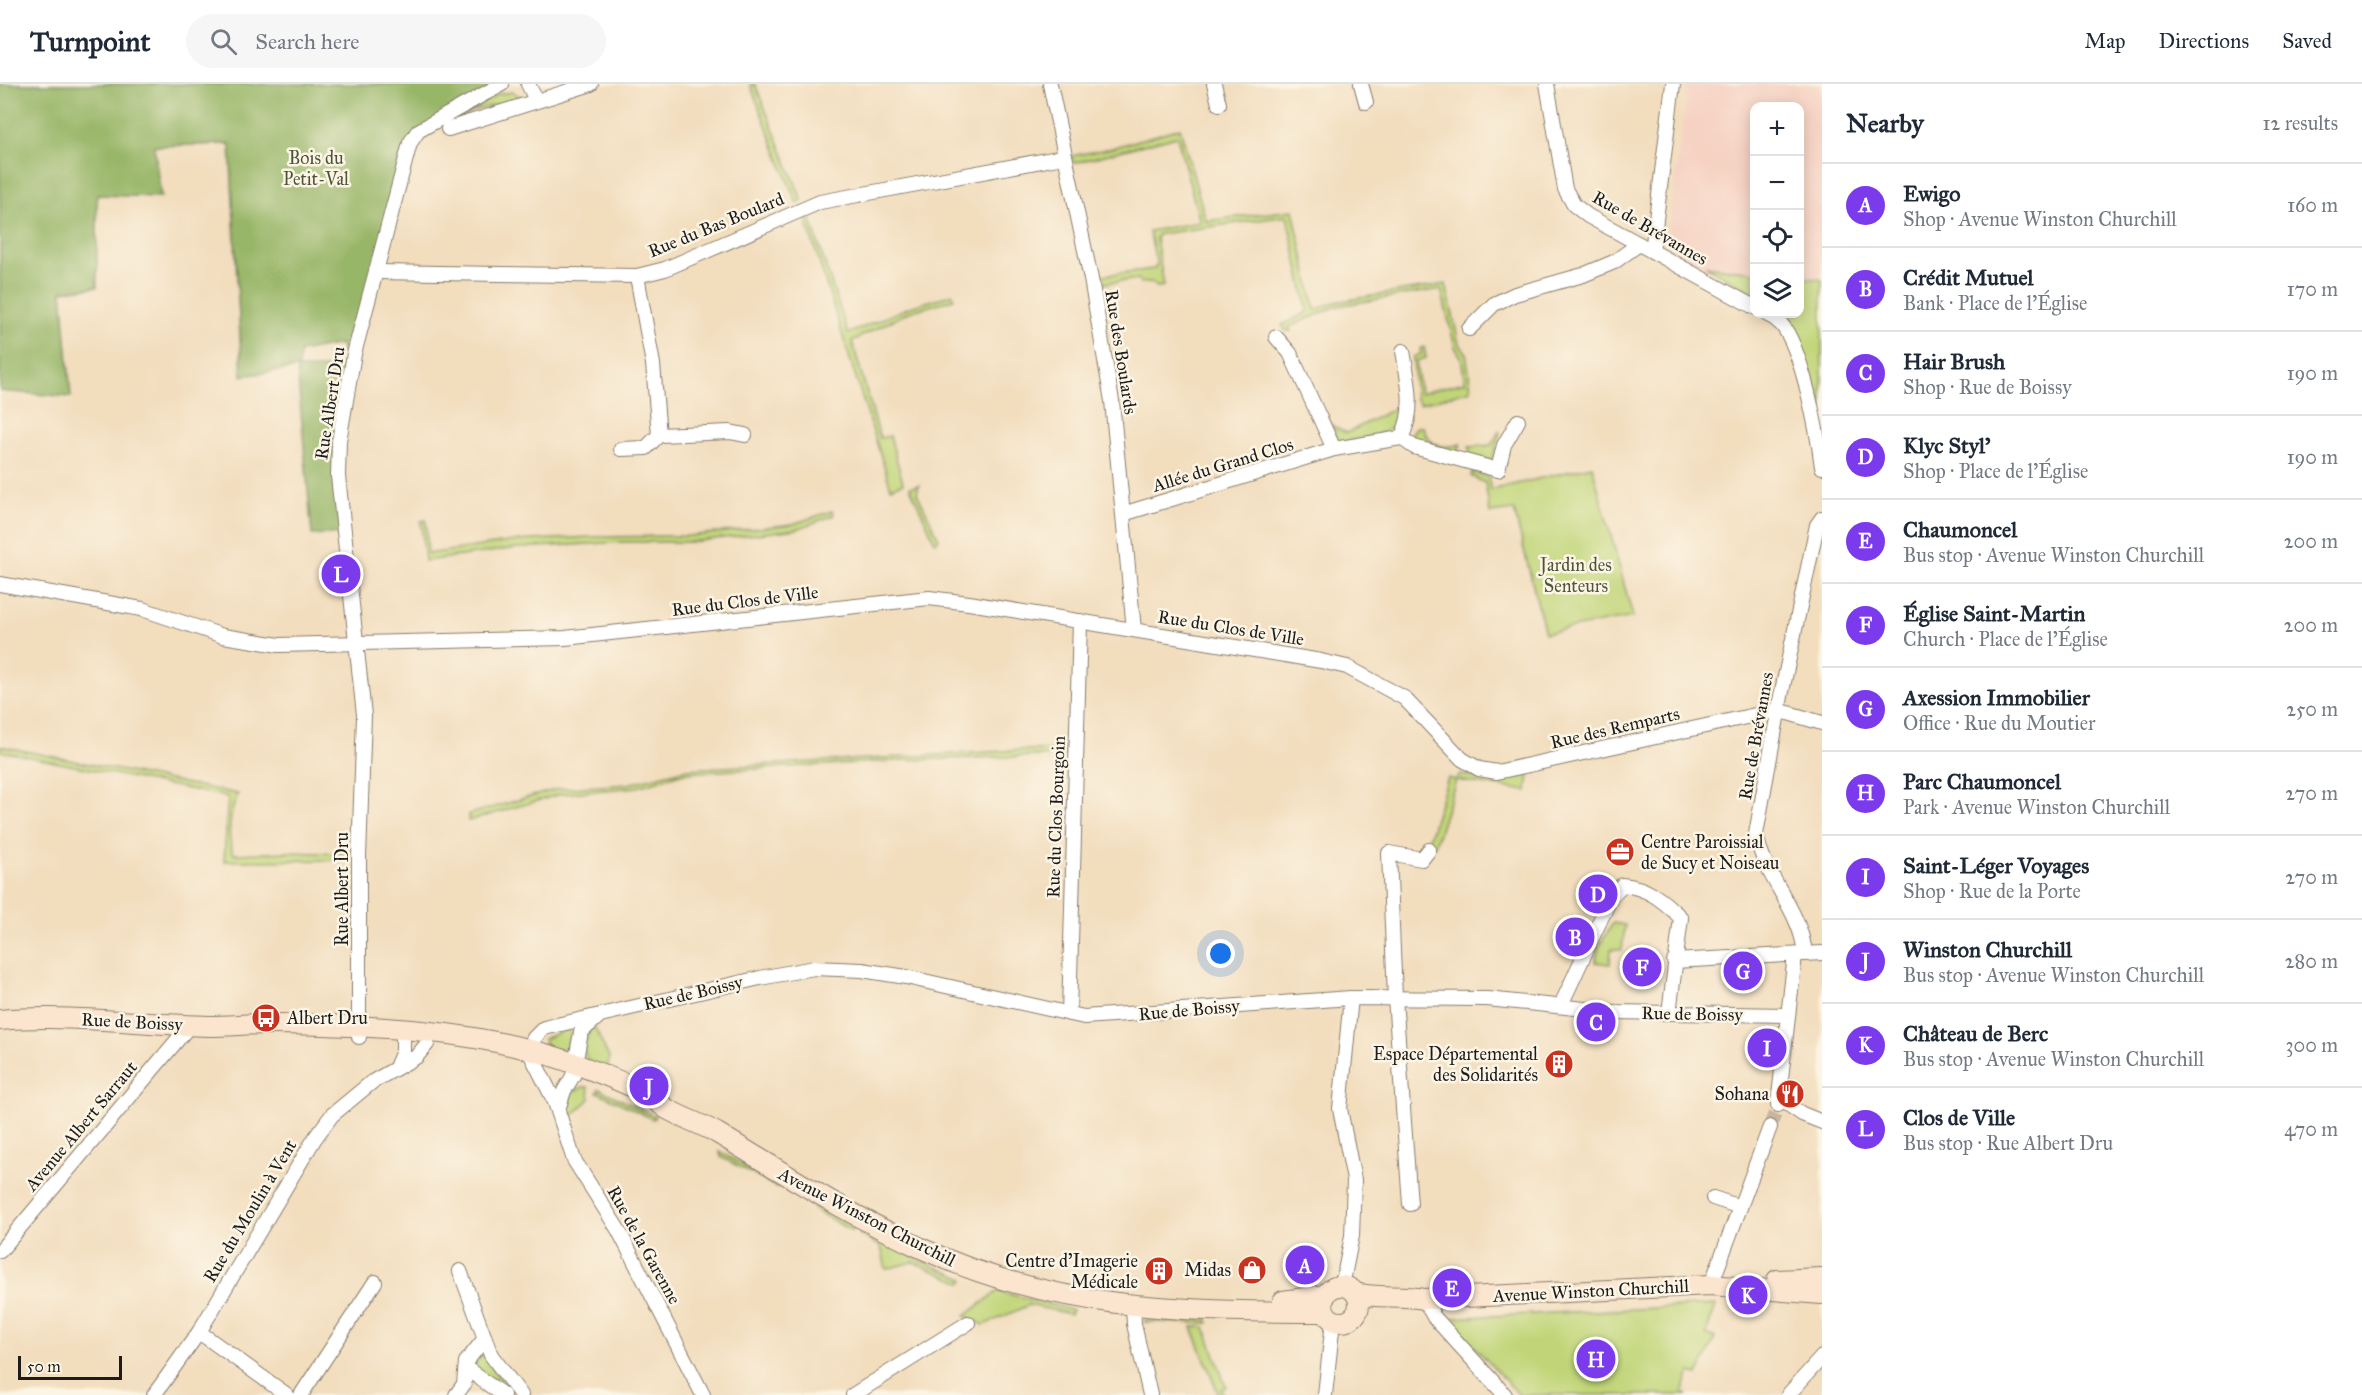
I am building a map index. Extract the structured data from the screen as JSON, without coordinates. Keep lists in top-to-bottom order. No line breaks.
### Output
{"streets":{"street":["Rue du Bas Boulard","Rue de Brévannes","Rue des Boulards","Rue Albert Dru","Allée du Grand Clos","Rue du Clos de Ville","Rue des Remparts","Rue du Clos Bourgoin","Rue de Boissy","Avenue Albert Sarraut","Rue du Moulin à Vent","Avenue Winston Churchill","Rue de la Garenne"]},"crossings":[["Rue du Bas Boulard","Rue des Boulards"],["Rue du Bas Boulard","Rue Albert Dru"],["Rue de Brévannes","Rue des Remparts"],["Rue de Brévannes","Rue de Boissy"],["Rue des Boulards","Allée du Grand Clos"],["Rue des Boulards","Rue du Clos de Ville"],["Rue Albert Dru","Rue du Clos de Ville"],["Rue Albert Dru","Rue de Boissy"],["Rue du Clos de Ville","Rue des Remparts"],["Rue du Clos de Ville","Rue du Clos Bourgoin"],["Rue du Clos Bourgoin","Rue de Boissy"],["Rue de Boissy","Avenue Albert Sarraut"],["Rue de Boissy","Rue du Moulin à Vent"],["Rue de Boissy","Avenue Winston Churchill"],["Rue de Boissy","Rue de la Garenne"]],"parks":["Bois du Petit-Val","Jardin des Senteurs"],"places":{"office":["Centre Paroissial de Sucy et Noiseau"],"bus stop":["Albert Dru"],"building":["Espace Départemental des Solidarités","Centre d'Imagerie Médicale"],"restaurant":["Sohana"],"shop":["Midas"]},"scale_bar":"50 m","page":{"header":"Turnpoint","search":"Search here","nav":["Map","Directions","Saved"],"heading":["Nearby","12 results"],"map_buttons":["+","−"],"list":[{"mark":"A","name":"Ewigo","note":"Shop · Avenue Winston Churchill","value":"160 m"},{"mark":"B","name":"Crédit Mutuel","note":"Bank · Place de l'Église","value":"170 m"},{"mark":"C","name":"Hair Brush","note":"Shop · Rue de Boissy","value":"190 m"},{"mark":"D","name":"Klyc Styl'","note":"Shop · Place de l'Église","value":"190 m"},{"mark":"E","name":"Chaumoncel","note":"Bus stop · Avenue Winston Churchill","value":"200 m"},{"mark":"F","name":"Église Saint-Martin","note":"Church · Place de l'Église","value":"200 m"},{"mark":"G","name":"Axession Immobilier","note":"Office · Rue du Moutier","value":"250 m"},{"mark":"H","name":"Parc Chaumoncel","note":"Park · Avenue Winston Churchill","value":"270 m"},{"mark":"I","name":"Saint-Léger Voyages","note":"Shop · Rue de la Porte","value":"270 m"},{"mark":"J","name":"Winston Churchill","note":"Bus stop · Avenue Winston Churchill","value":"280 m"},{"mark":"K","name":"Château de Berc","note":"Bus stop · Avenue Winston Churchill","value":"300 m"},{"mark":"L","name":"Clos de Ville","note":"Bus stop · Rue Albert Dru","value":"470 m"}],"pins":["L","D","B","F","G","C","I","J","A","E","K","H"],"scale":"50 m"}}
